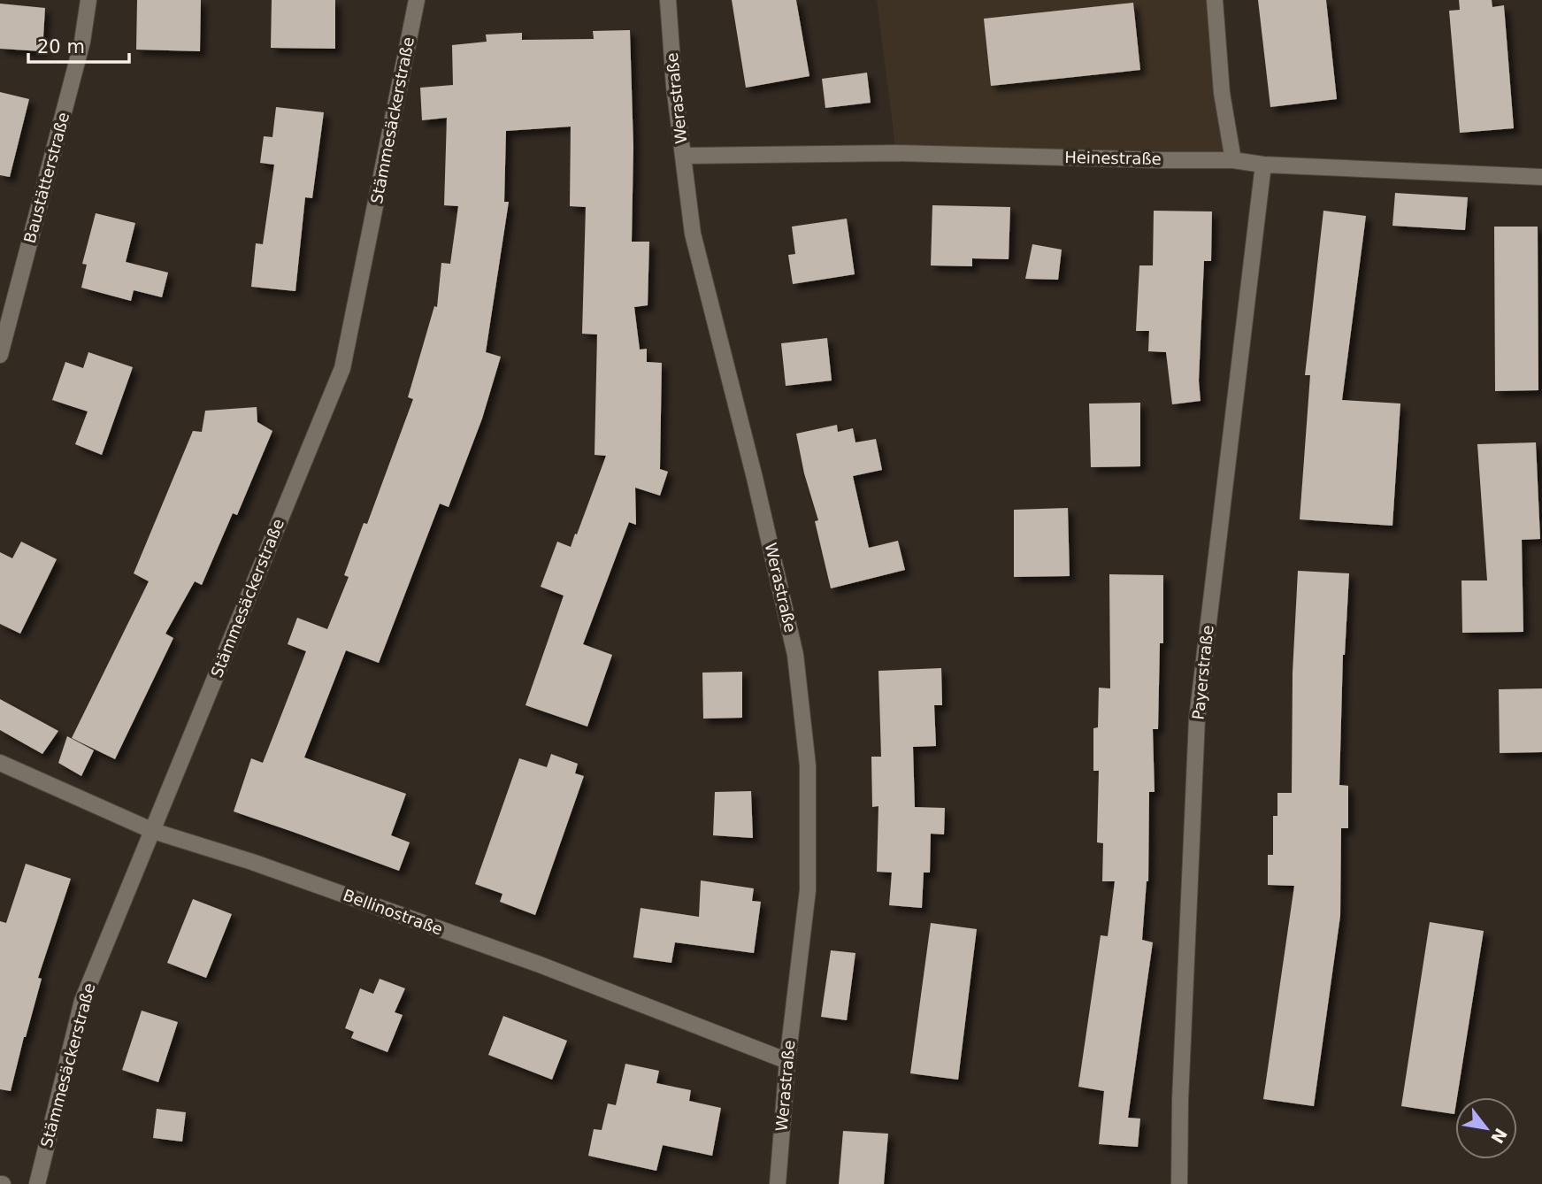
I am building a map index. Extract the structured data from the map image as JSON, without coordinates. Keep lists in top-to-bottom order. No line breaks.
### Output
{"streets":{"street":["Werastraße","Stämmesäckerstraße","Heinestraße","Baustätterstraße","Payerstraße","Bellinostraße"]},"crossings":[["Werastraße","Heinestraße"],["Werastraße","Bellinostraße"],["Stämmesäckerstraße","Bellinostraße"],["Heinestraße","Payerstraße"]],"scale_bar":"20 m","north":"bottom right"}
